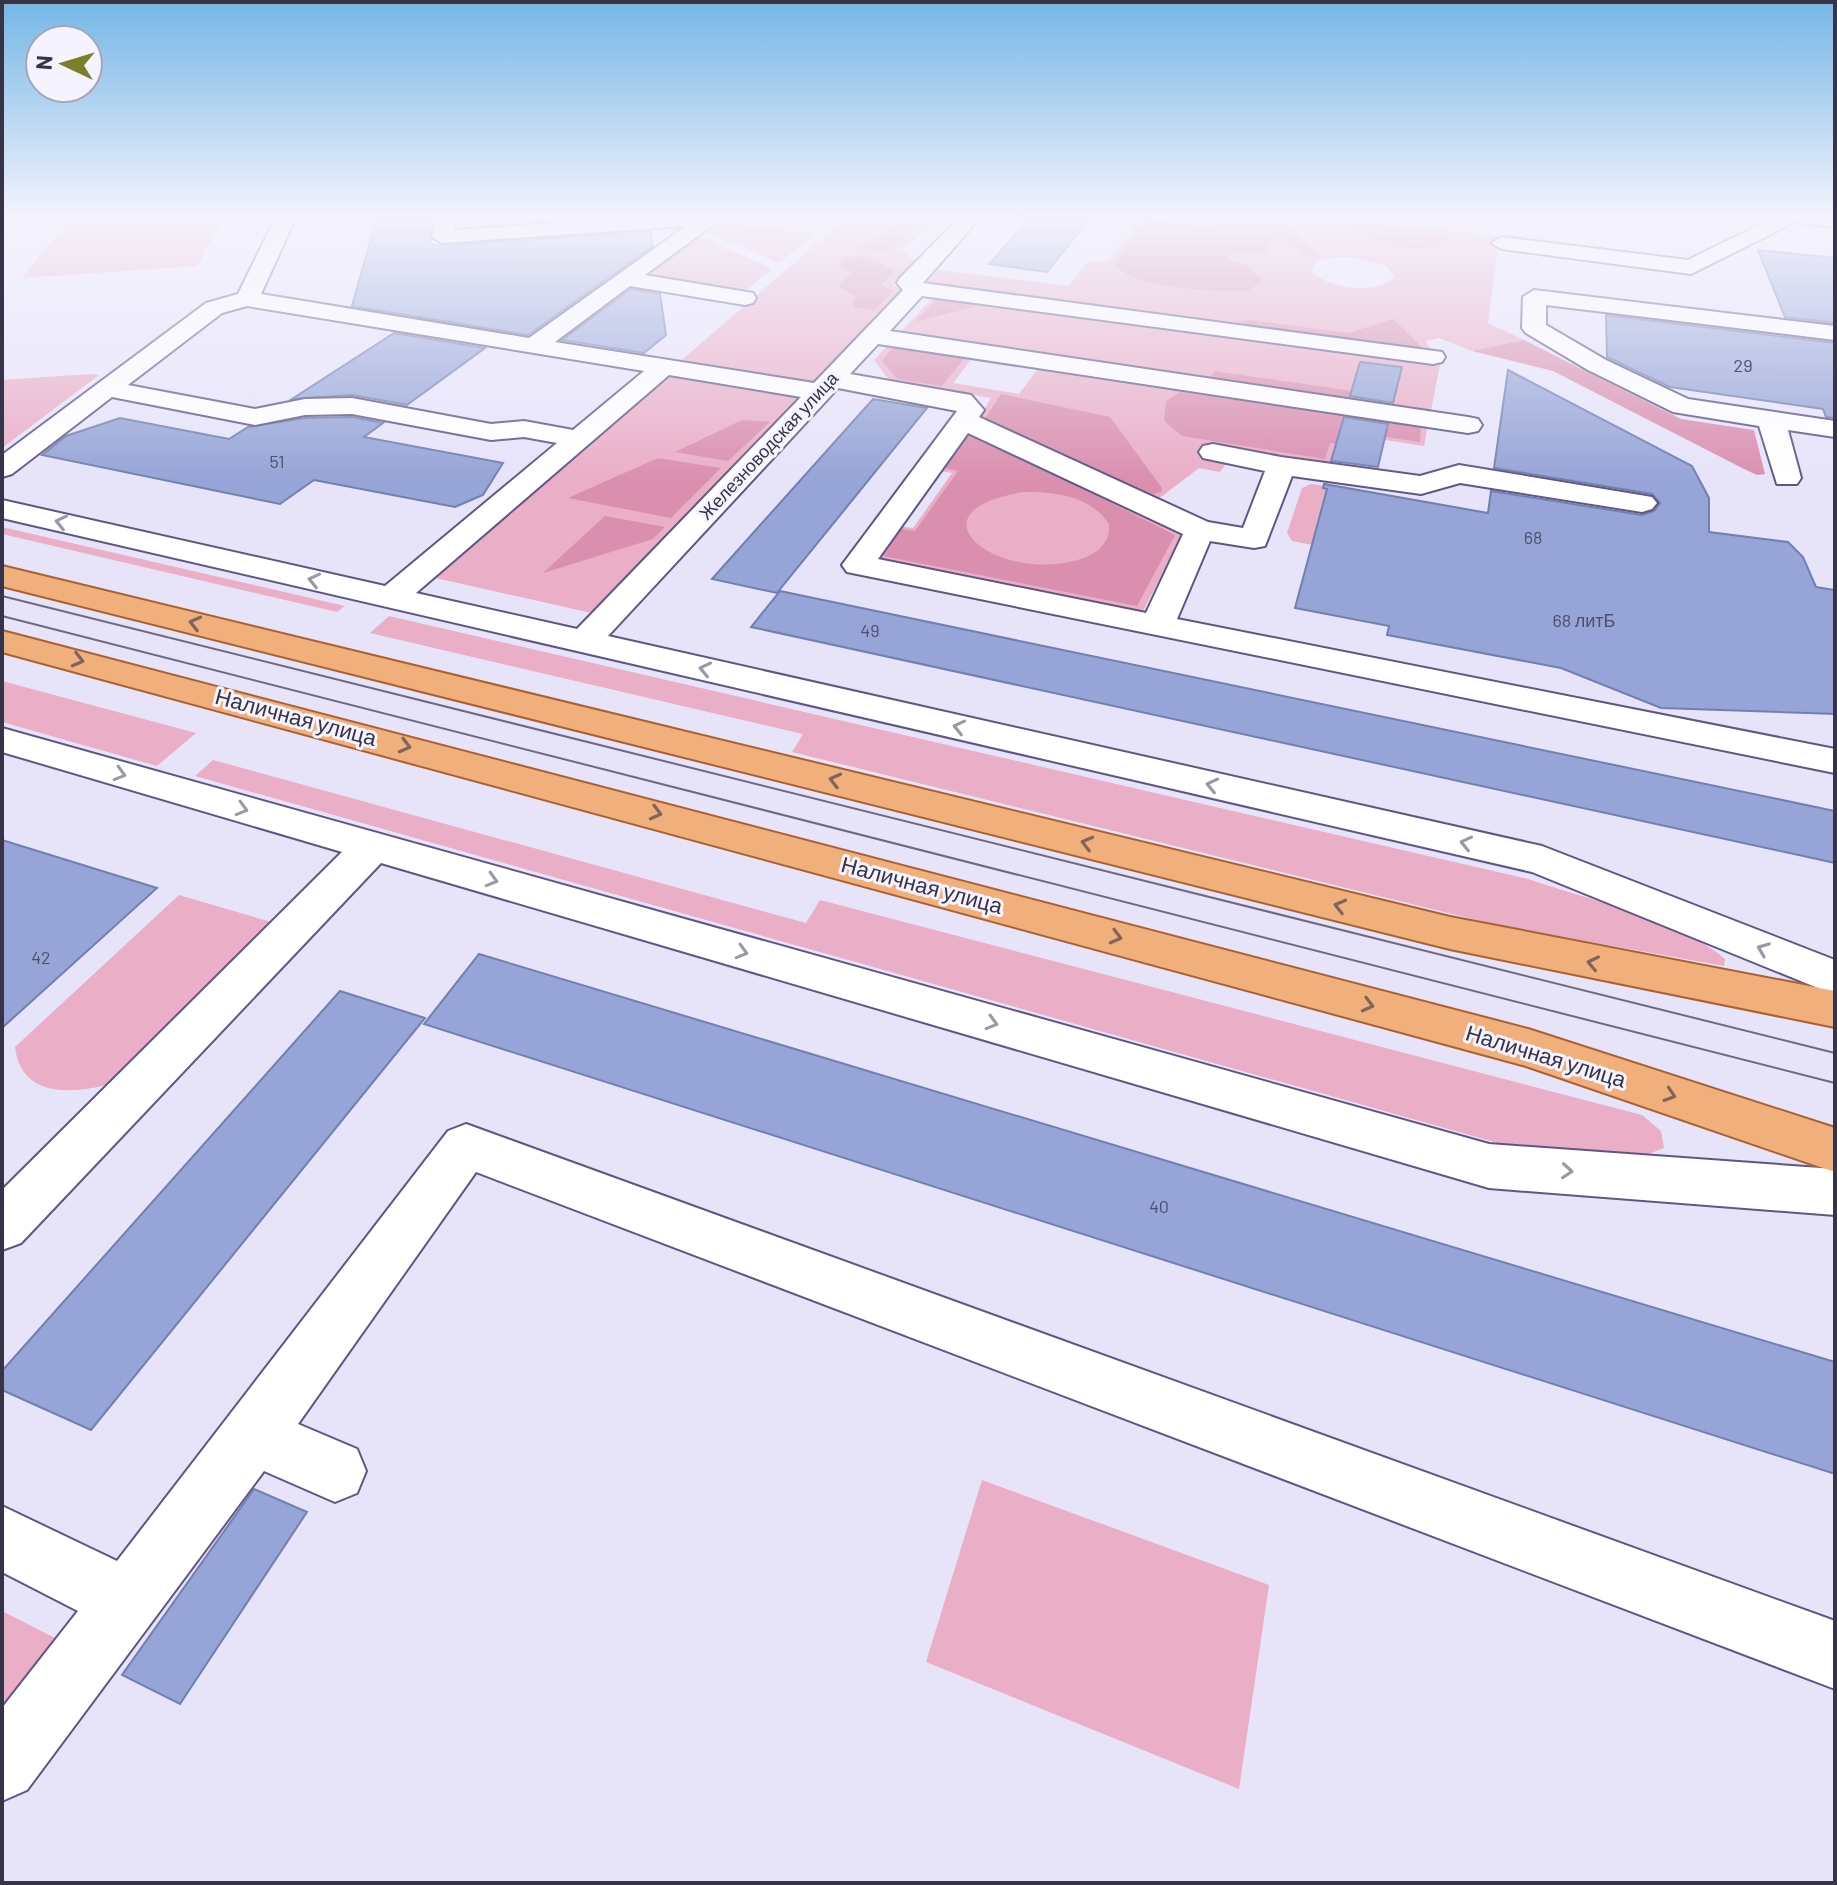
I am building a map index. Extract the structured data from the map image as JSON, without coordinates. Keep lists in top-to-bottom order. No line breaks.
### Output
{"streets":{"main road":["Наличная улица"],"street":["Железноводская улица"]},"house_numbers":["29","51","68","68 литБ","49","42","40"],"north":"left"}
